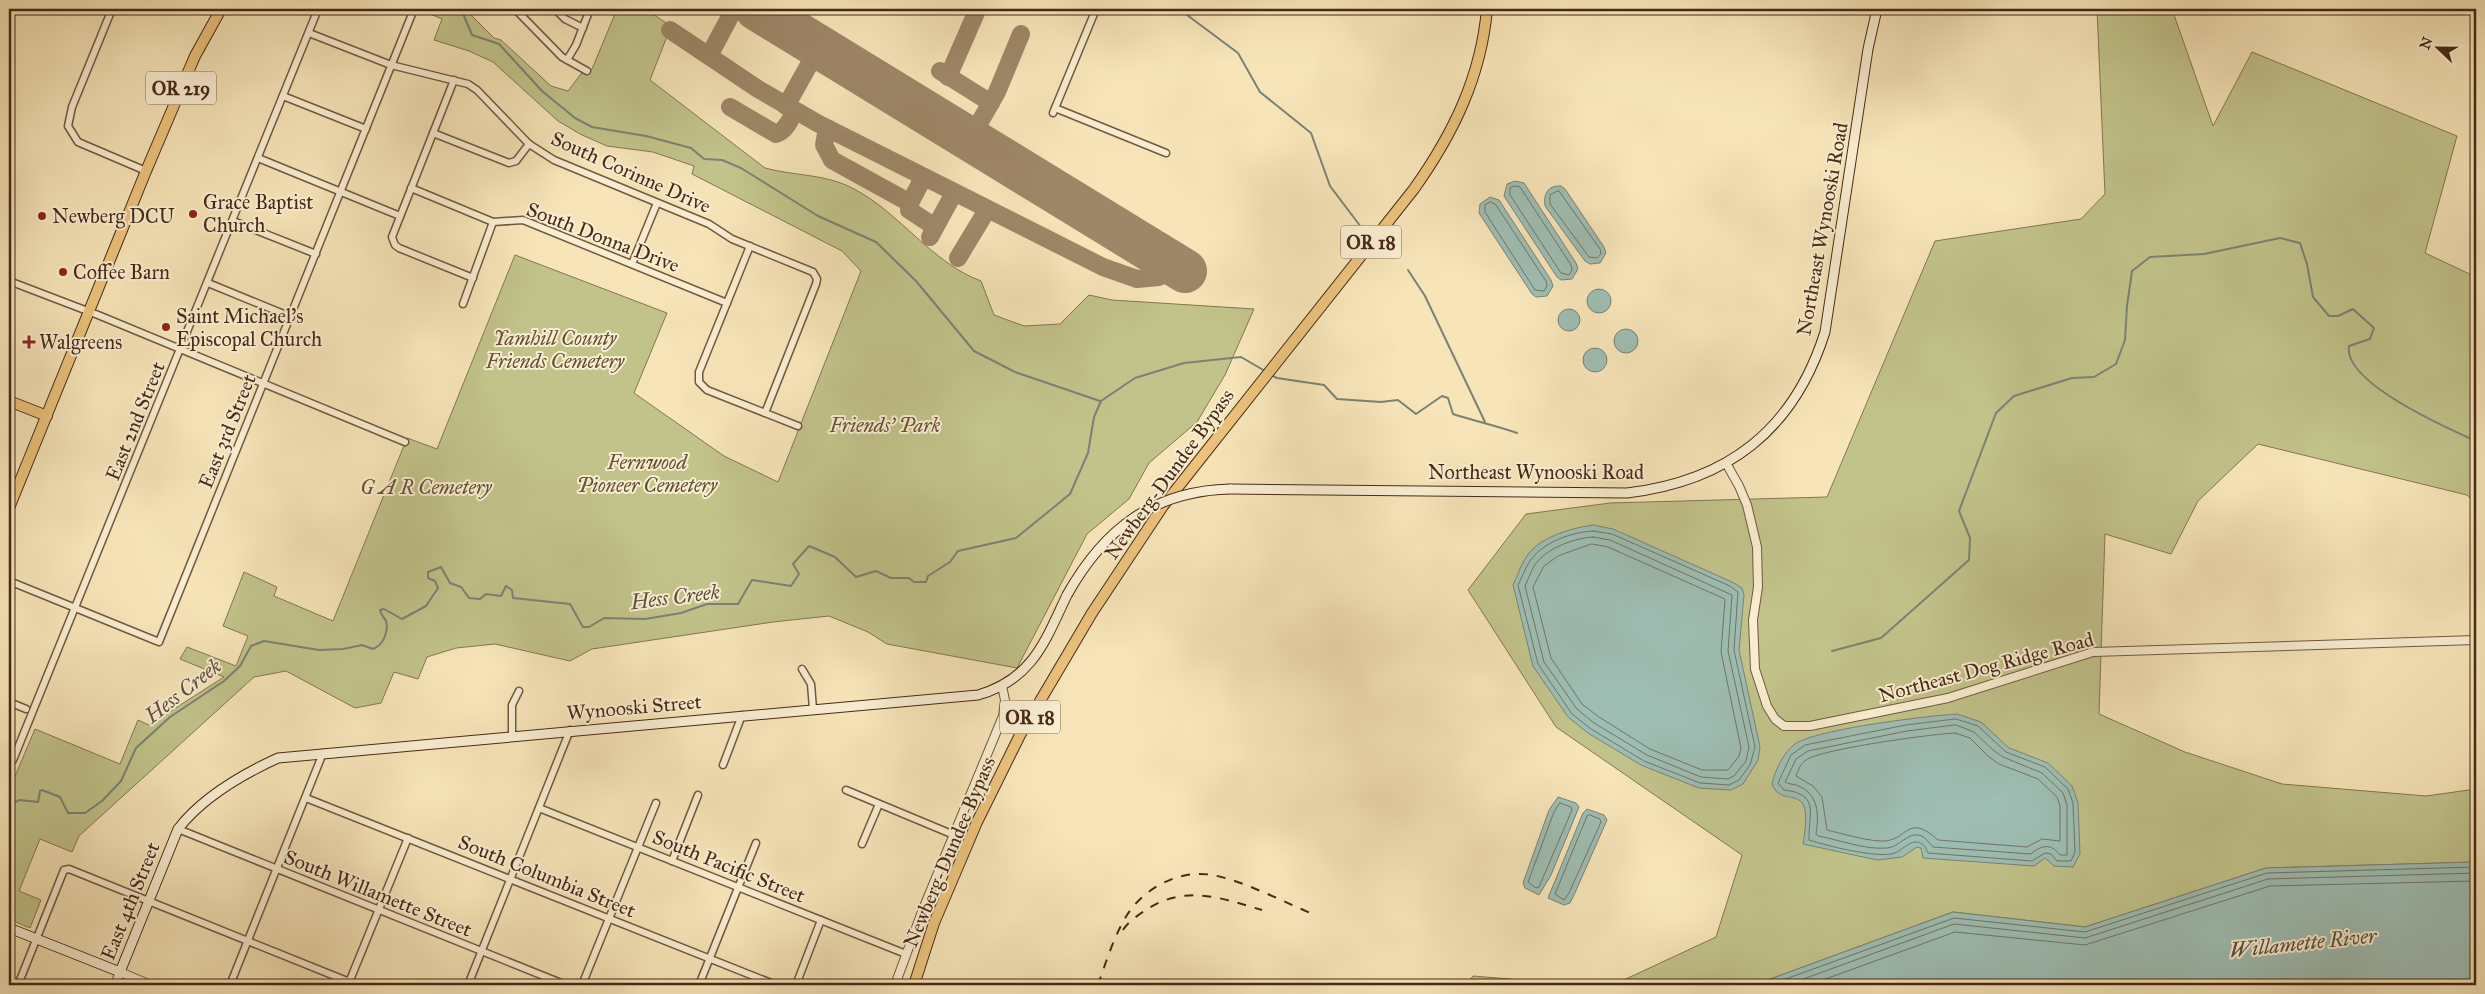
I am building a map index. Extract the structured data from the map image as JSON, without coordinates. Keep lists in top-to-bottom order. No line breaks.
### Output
{"streets":{"main road":["OR 219","Northeast Wynooski Road","OR 18","Newberg-Dundee Bypass","Wynooski Street","East 4th Street"],"street":["South Corinne Drive","South Donna Drive","East 2nd Street","East 3rd Street","Northeast Dog Ridge Road","South Pacific Street","South Columbia Street","South Willamette Street"]},"crossings":[["South Corinne Drive","East 2nd Street"],["South Corinne Drive","East 3rd Street"],["Northeast Wynooski Road","Northeast Dog Ridge Road"],["Northeast Wynooski Road","Wynooski Street"],["East 2nd Street","East 3rd Street"],["Wynooski Street","South Willamette Street"],["Wynooski Street","East 4th Street"],["South Willamette Street","East 4th Street"]],"water":["Hess Creek","Willamette River"],"parks":["Yamhill County Friends Cemetery","Friends' Park","Fernwood Pioneer Cemetery","G A R Cemetery"],"places":{"other":["Grace Baptist Church","Newberg DCU","Coffee Barn","Saint Michael's Episcopal Church"],"health":["Walgreens"]},"north":"left"}
